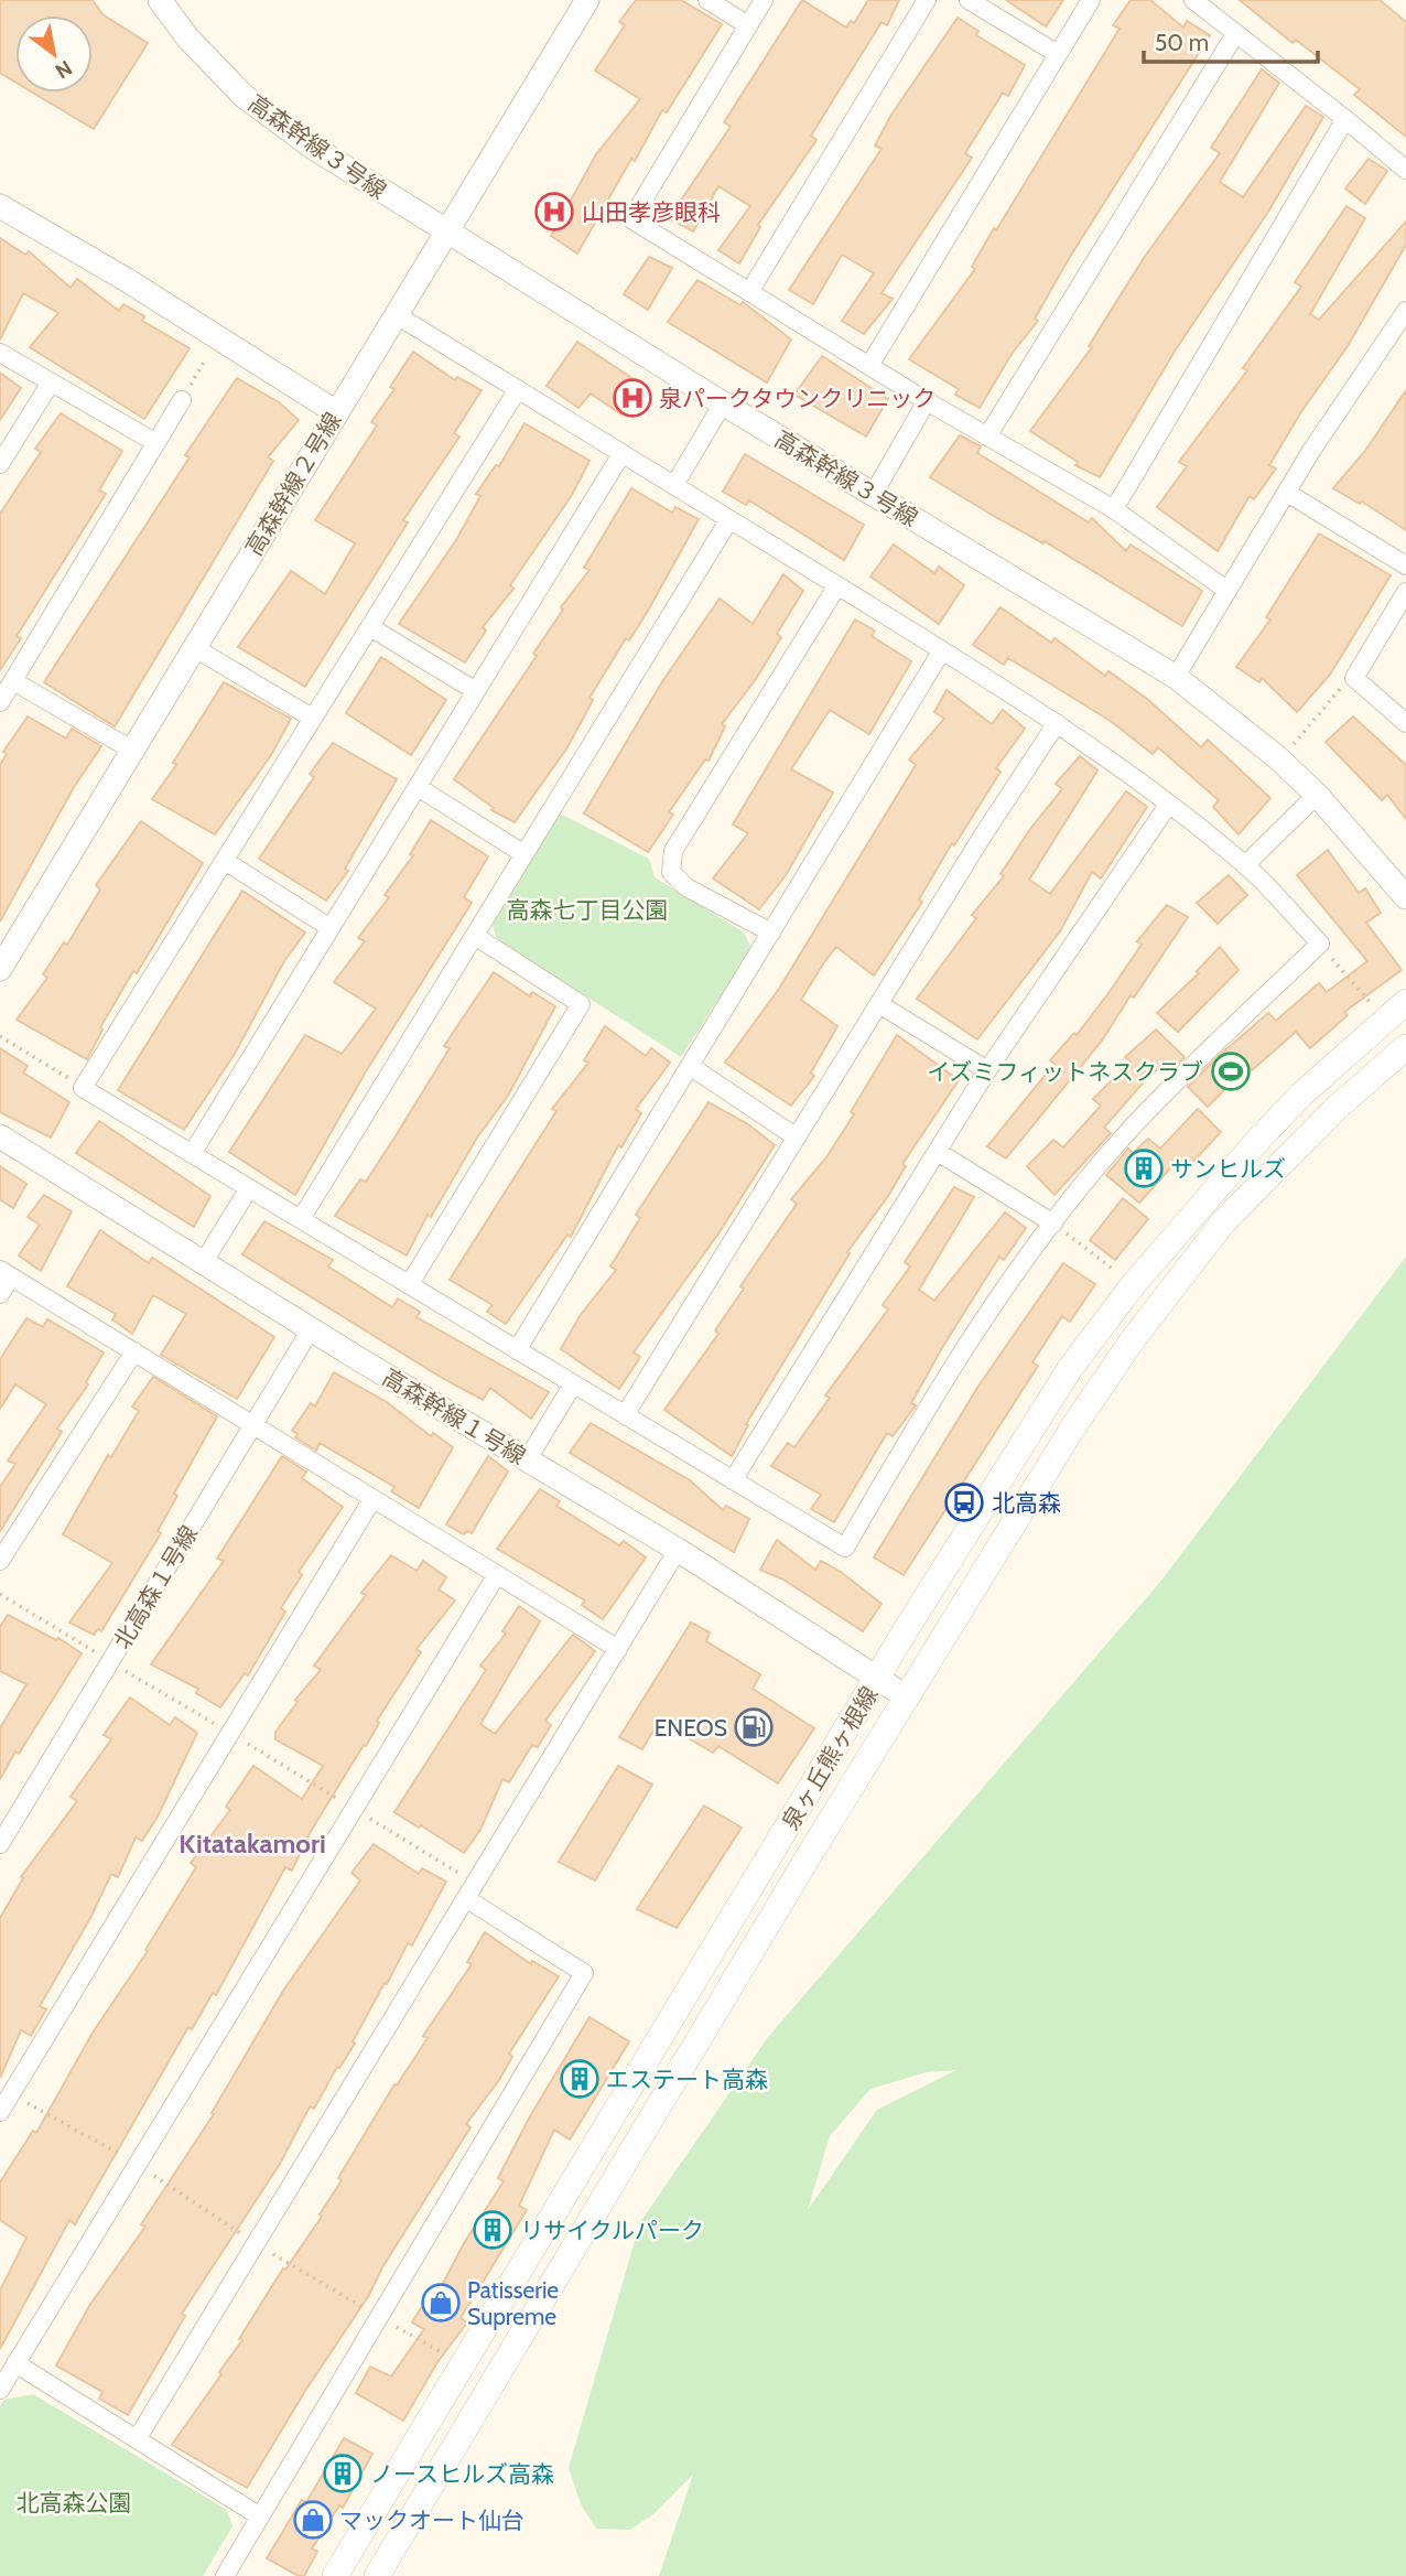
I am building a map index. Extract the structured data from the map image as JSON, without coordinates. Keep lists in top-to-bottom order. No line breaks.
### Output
{"streets":{"main road":["泉ヶ丘熊ヶ根線"],"street":["高森幹線３号線","高森幹線２号線","高森幹線１号線","北高森１号線"]},"crossings":[["高森幹線３号線","高森幹線２号線"],["高森幹線１号線","北高森１号線"],["高森幹線１号線","泉ヶ丘熊ヶ根線"]],"districts":["Kitatakamori"],"parks":["高森七丁目公園","北高森公園"],"places":{"hospital":["山田孝彦眼科","泉パークタウンクリニック"],"sports":["イズミフィットネスクラブ"],"building":["サンヒルズ","エステート高森","リサイクルパーク","ノースヒルズ高森"],"bus stop":["北高森"],"fuel station":["ENEOS"],"shop":["Patisserie Supreme","マックオート仙台"]},"scale_bar":"50 m","north":"bottom right"}
